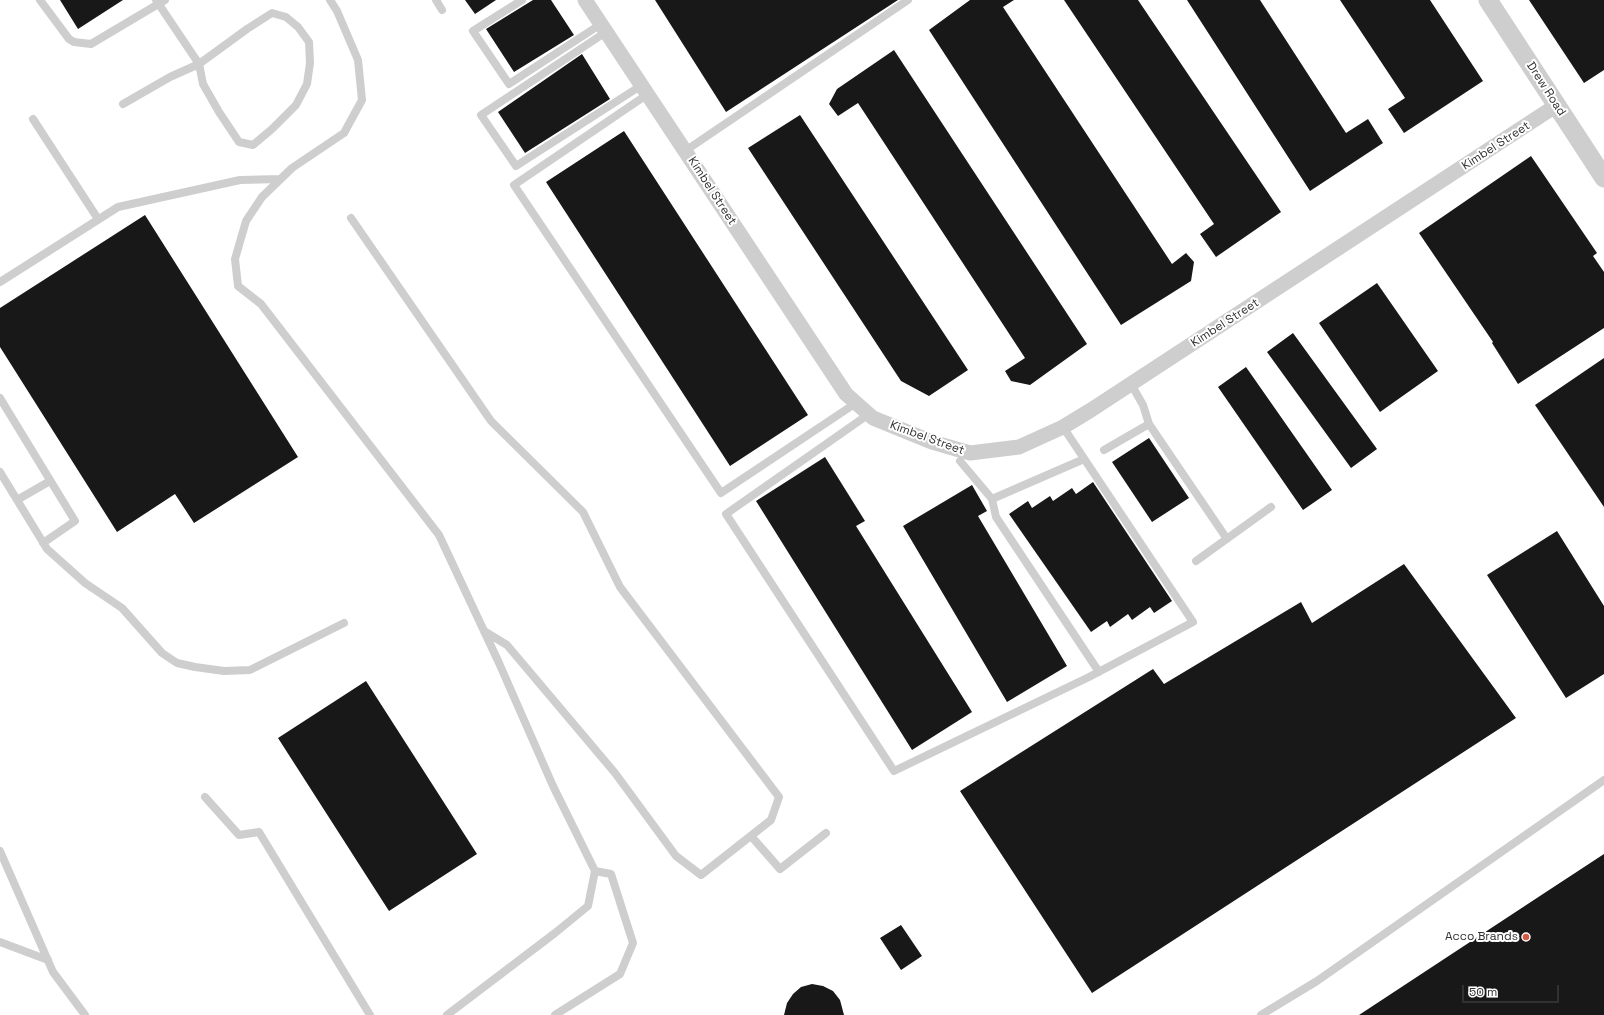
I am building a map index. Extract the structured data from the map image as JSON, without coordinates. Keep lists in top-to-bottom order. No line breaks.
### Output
{"streets":{"street":["Drew Road","Kimbel Street"]},"crossings":[["Drew Road","Kimbel Street"]],"places":["Acco Brands"],"scale_bar":"50 m"}
